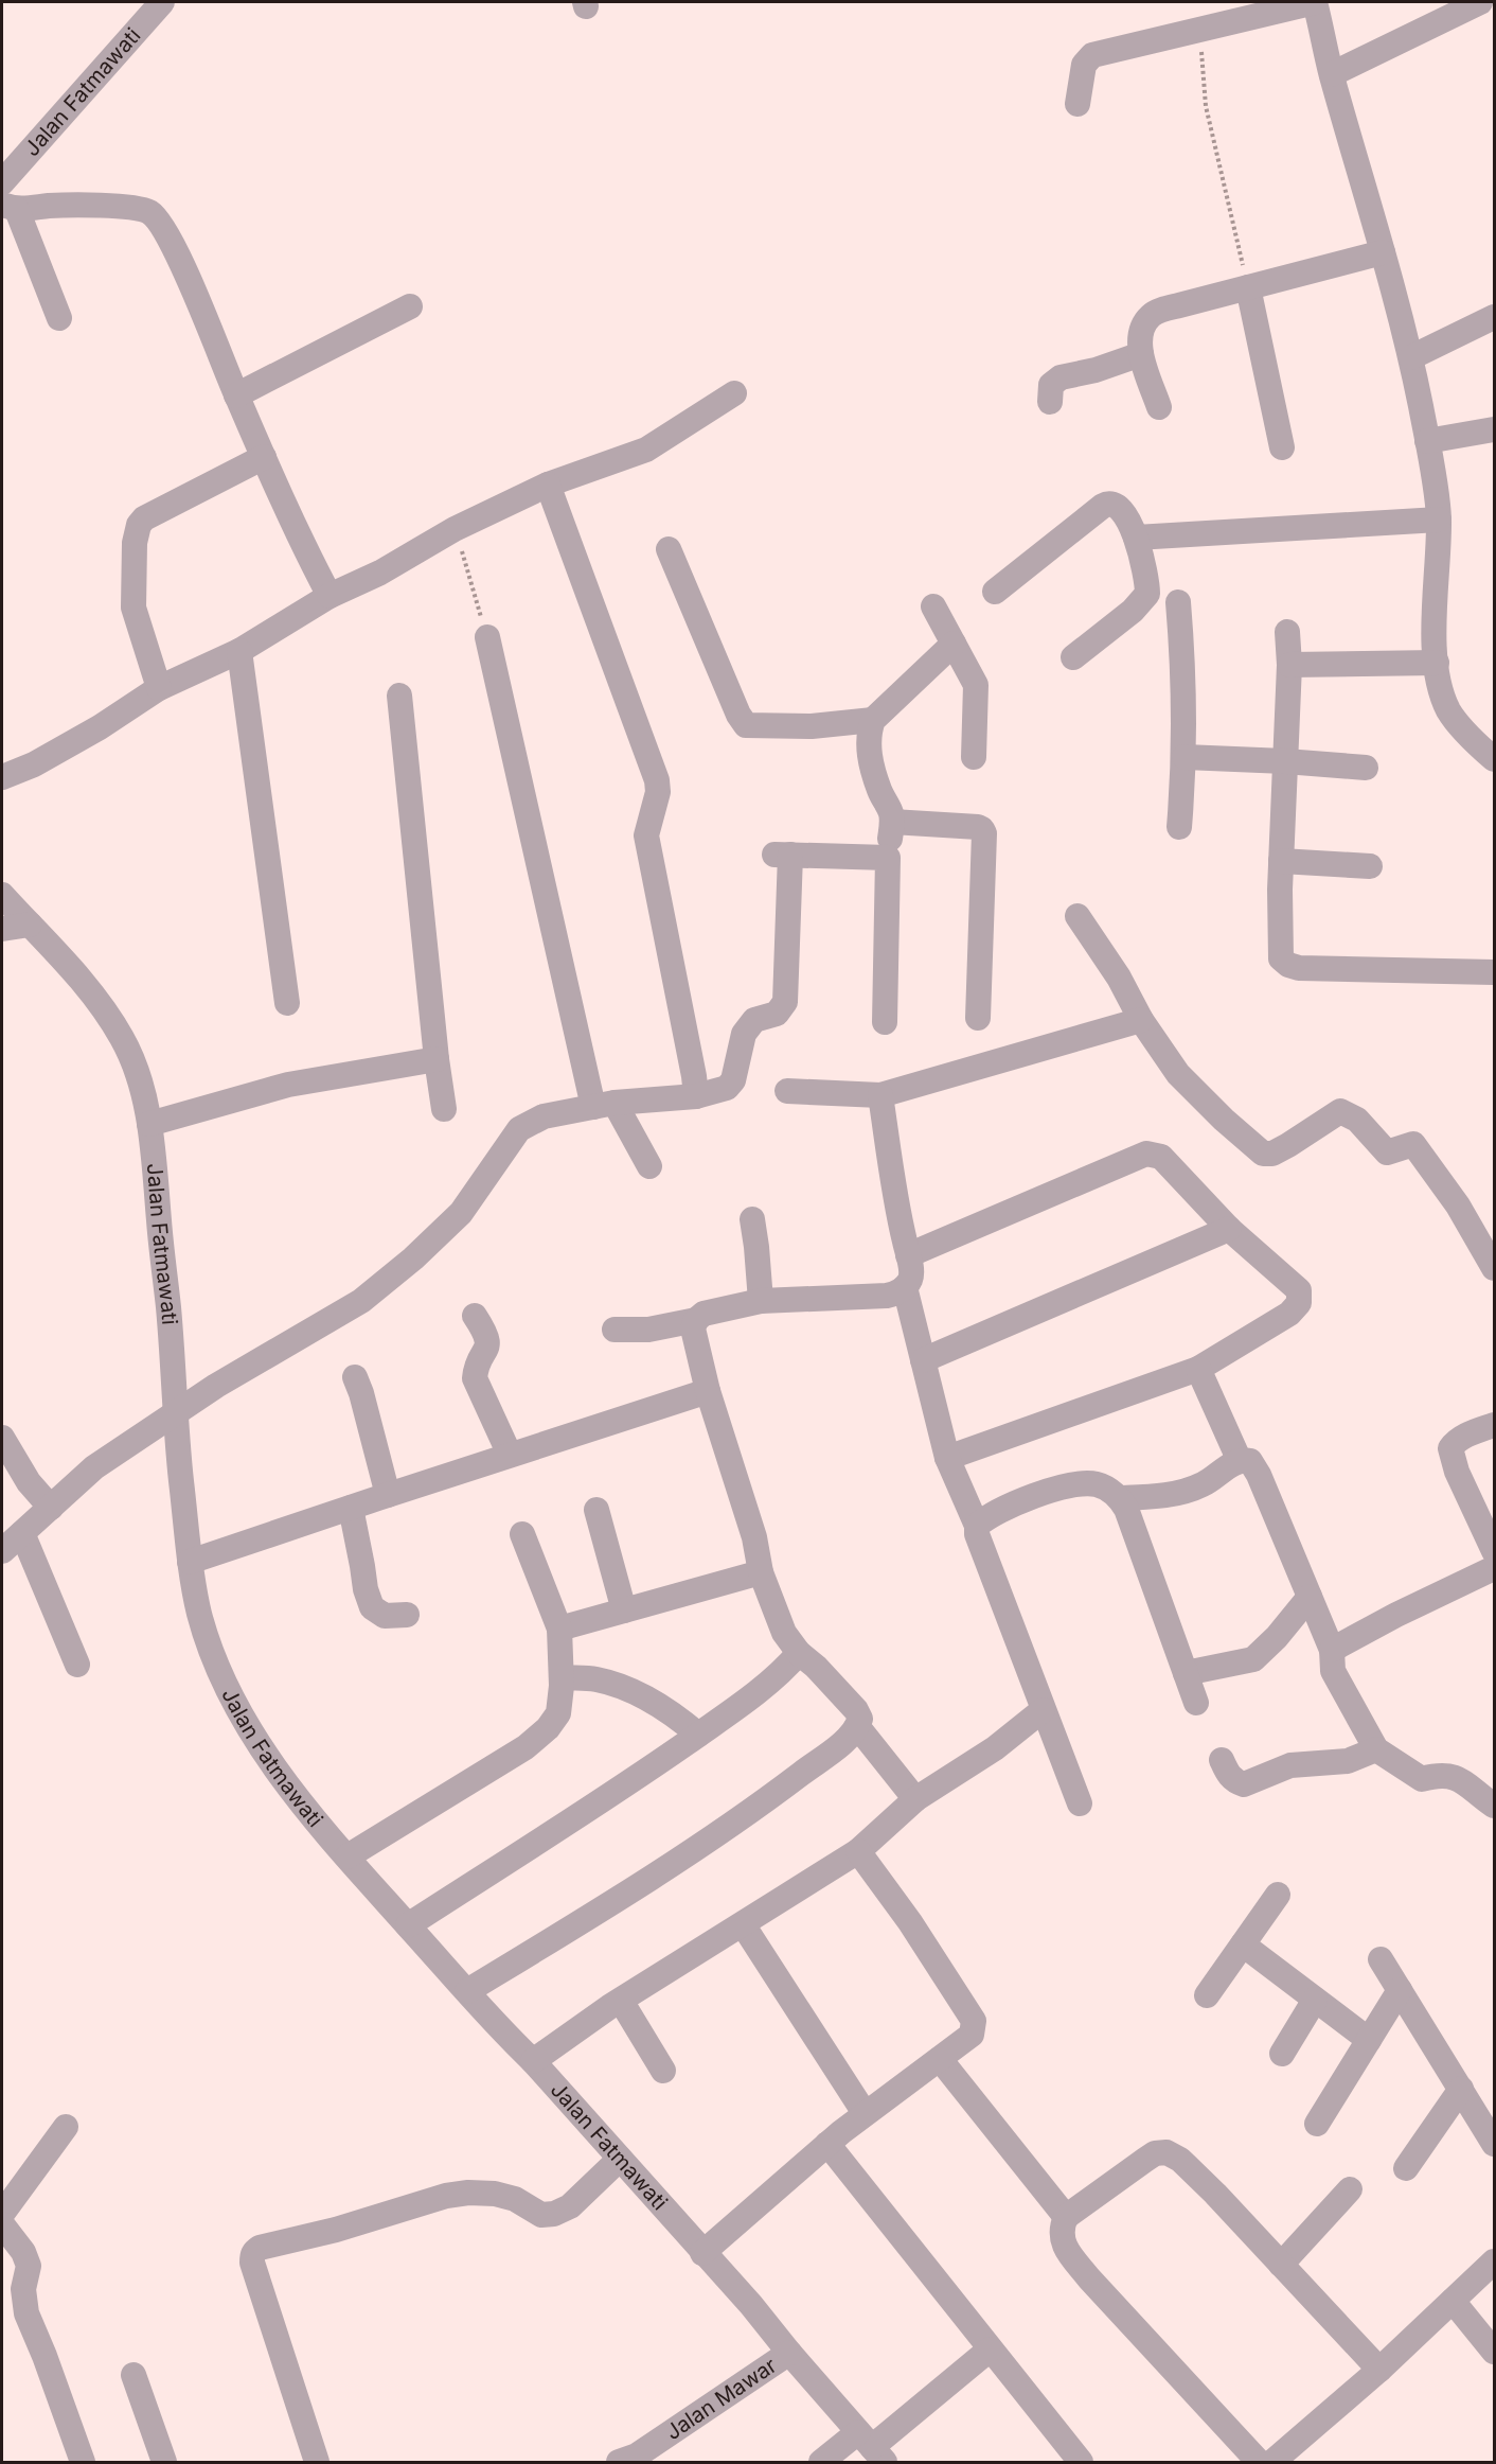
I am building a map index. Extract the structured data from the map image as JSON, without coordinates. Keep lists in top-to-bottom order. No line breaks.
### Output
{"streets":{"street":["Jalan Fatmawati","Jalan Mawar"]},"crossings":[["Jalan Fatmawati","Jalan Mawar"]]}
